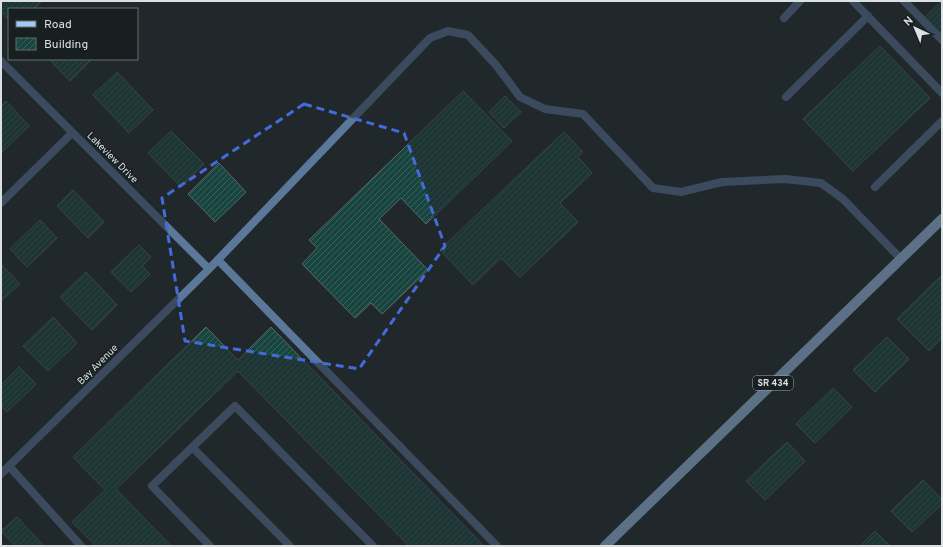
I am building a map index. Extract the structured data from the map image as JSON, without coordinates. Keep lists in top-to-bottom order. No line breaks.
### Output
{"streets":{"main road":["SR 434"],"street":["Lakeview Drive","Bay Avenue"]},"crossings":[["Lakeview Drive","Bay Avenue"],["Bay Avenue","SR 434"]],"legend":["Road","Building"],"north":"top left"}
